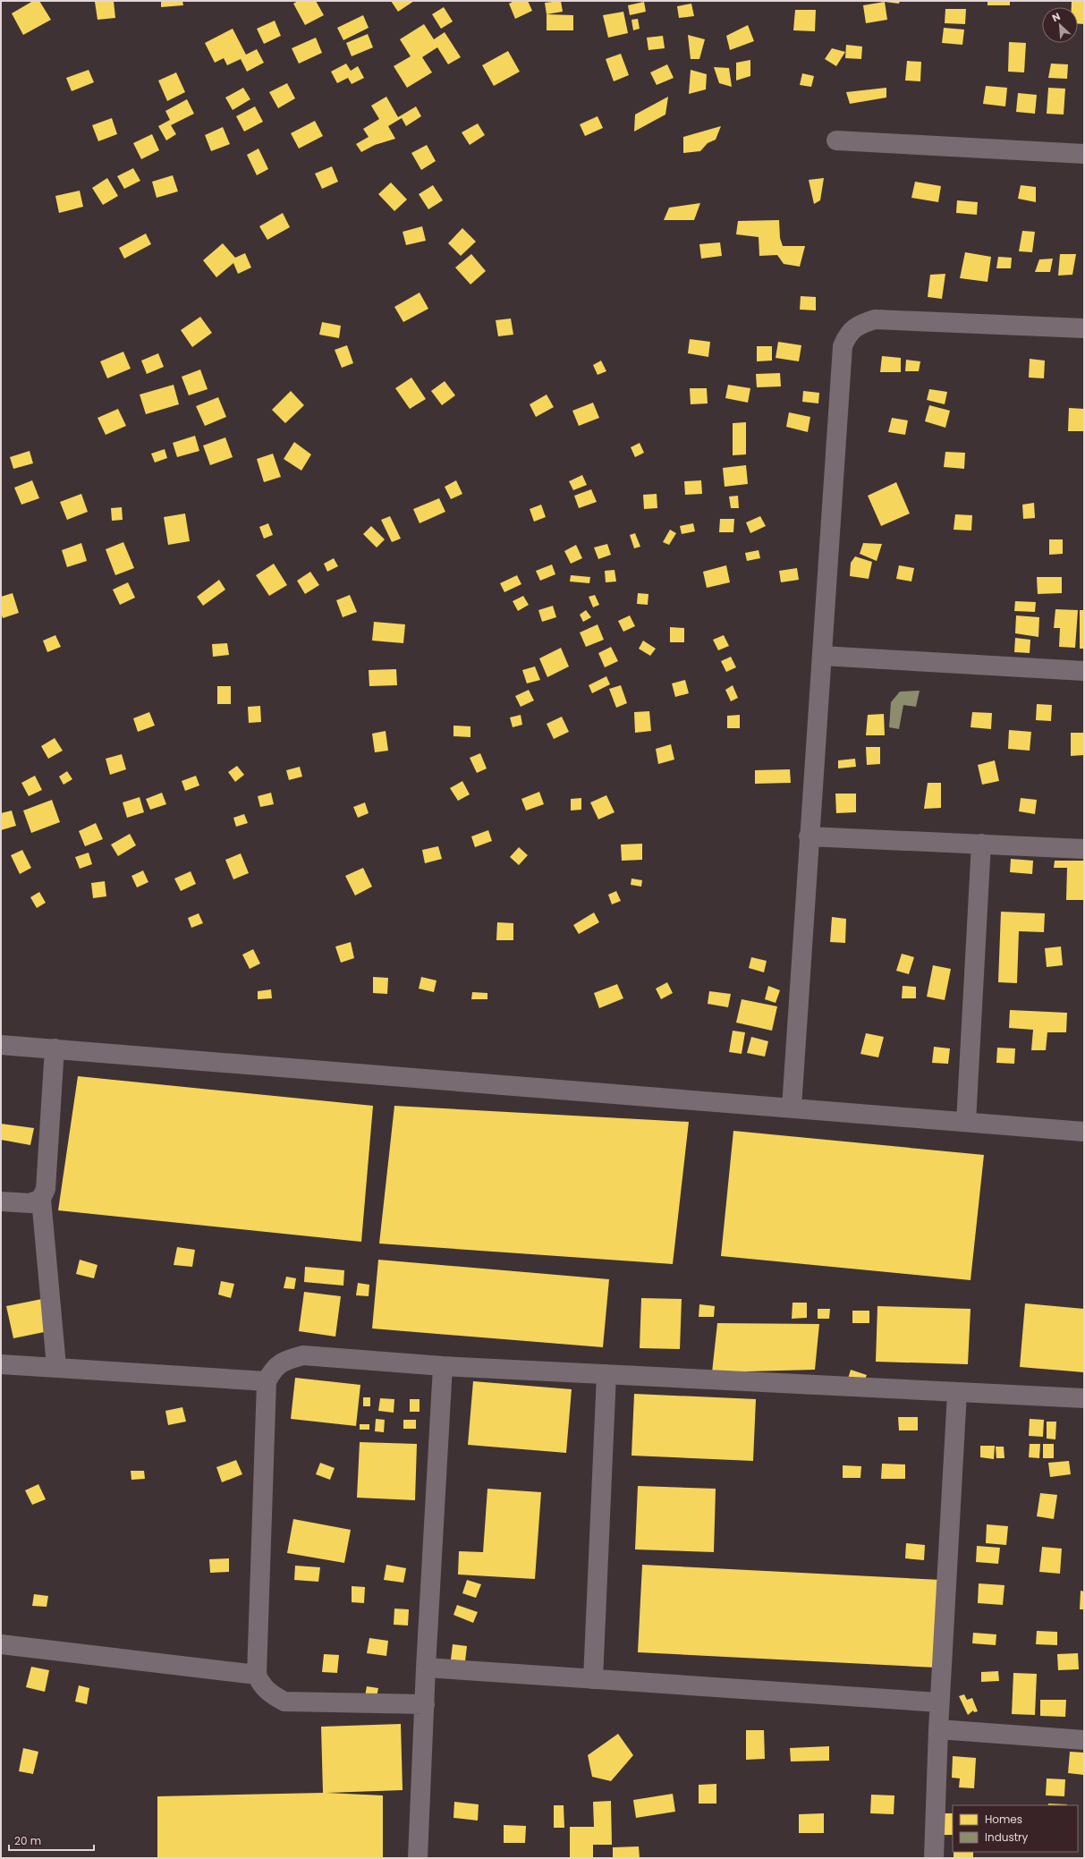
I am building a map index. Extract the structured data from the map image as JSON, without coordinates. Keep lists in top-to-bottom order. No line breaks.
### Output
{"legend":["Homes","Industry"],"scale_bar":"20 m","north":"top left"}
